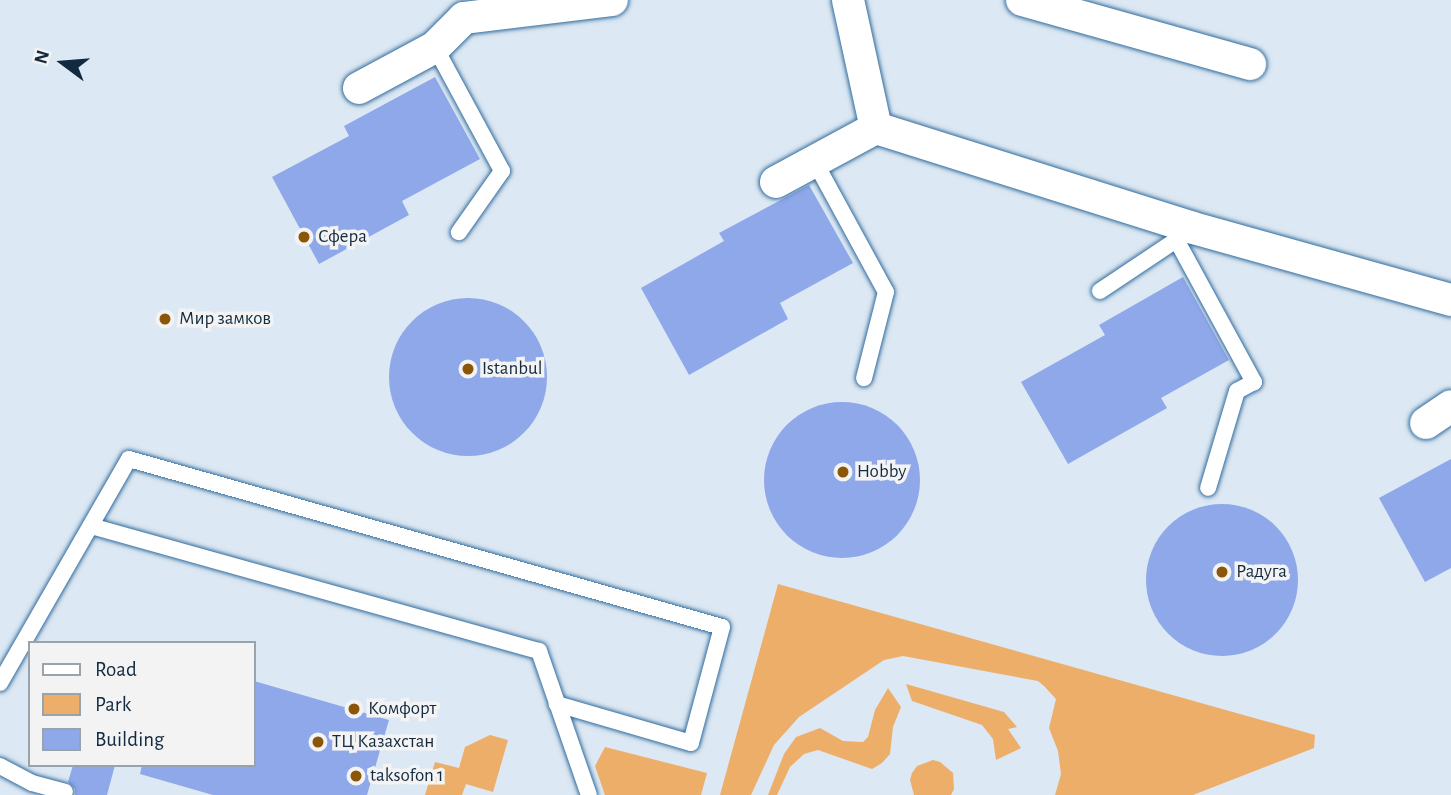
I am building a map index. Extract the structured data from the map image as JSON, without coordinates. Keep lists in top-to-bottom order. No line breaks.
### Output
{"places":["Сфера","Мир замков","Istanbul","Hobby","Радуга","Комфорт","ТЦ Казахстан","taksofon 1"],"legend":["Road","Park","Building"],"north":"left"}
